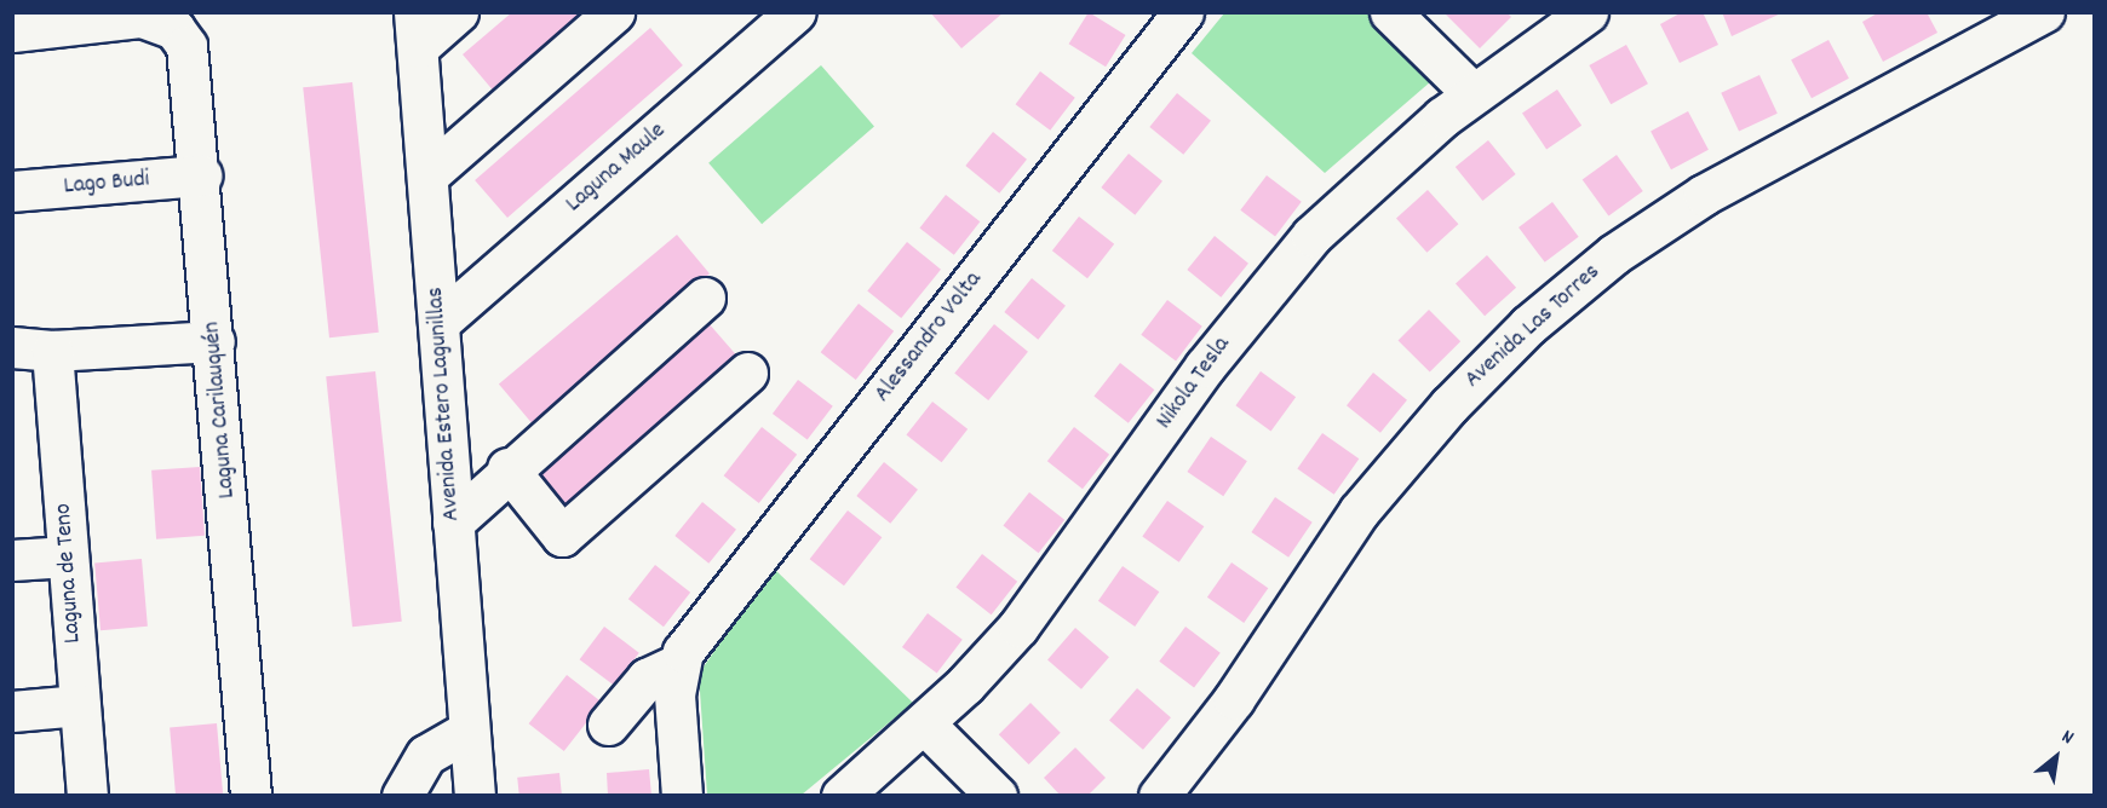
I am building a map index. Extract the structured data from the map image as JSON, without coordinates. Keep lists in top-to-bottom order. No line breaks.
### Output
{"streets":{"street":["Laguna Maule","Lago Budi","Avenida Las Torres","Alessandro Volta","Nikola Tesla","Avenida Estero Lagunillas","Laguna Carilauquén","Laguna de Teno"]},"crossings":[["Laguna Maule","Avenida Estero Lagunillas"],["Lago Budi","Laguna Carilauquén"]],"north":"top right"}
